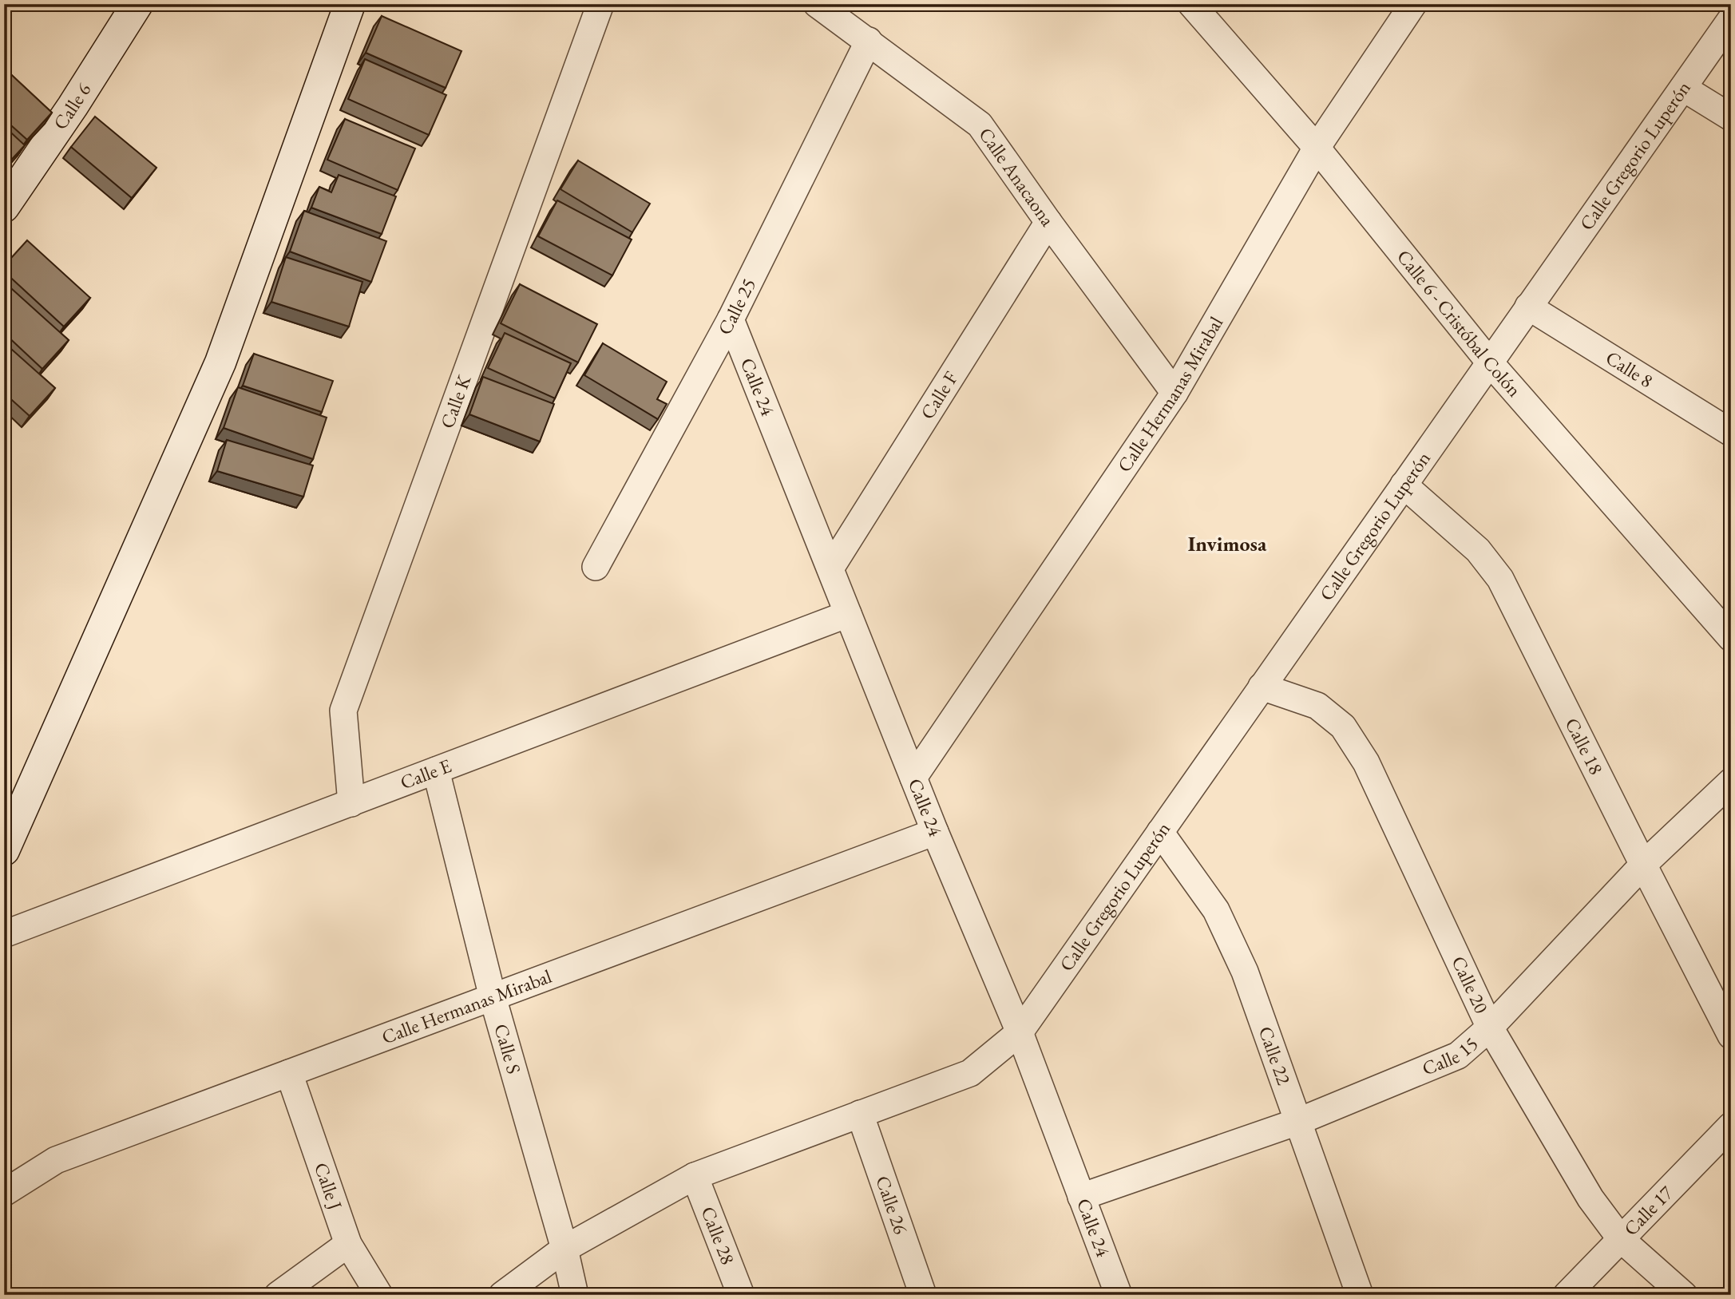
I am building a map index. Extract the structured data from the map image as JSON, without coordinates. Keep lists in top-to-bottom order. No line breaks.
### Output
{"streets":{"street":["Calle 6","Calle Gregorio Luperón","Calle Anacaona","Calle 25","Calle 6 - Cristóbal Colón","Calle 8","Calle 24","Calle Hermanas Mirabal","Calle F","Calle K","Calle 18","Calle E","Calle 20","Calle S","Calle 15","Calle 22","Calle J","Calle 26","Calle 17","Calle 28"]},"crossings":[["Calle Gregorio Luperón","Calle 6 - Cristóbal Colón"],["Calle Gregorio Luperón","Calle 8"],["Calle Gregorio Luperón","Calle 24"],["Calle Gregorio Luperón","Calle 18"],["Calle Gregorio Luperón","Calle 20"],["Calle Gregorio Luperón","Calle S"],["Calle Gregorio Luperón","Calle 22"],["Calle Gregorio Luperón","Calle 26"],["Calle Gregorio Luperón","Calle 28"],["Calle Anacaona","Calle 25"],["Calle Anacaona","Calle Hermanas Mirabal"],["Calle Anacaona","Calle F"],["Calle 25","Calle 24"],["Calle 6 - Cristóbal Colón","Calle Hermanas Mirabal"],["Calle 24","Calle Hermanas Mirabal"],["Calle 24","Calle F"],["Calle 24","Calle E"],["Calle 24","Calle 15"],["Calle Hermanas Mirabal","Calle S"],["Calle Hermanas Mirabal","Calle J"],["Calle K","Calle E"],["Calle 18","Calle 15"],["Calle E","Calle S"],["Calle 20","Calle 15"],["Calle 20","Calle 17"],["Calle 15","Calle 22"]],"districts":["Invimosa"]}
